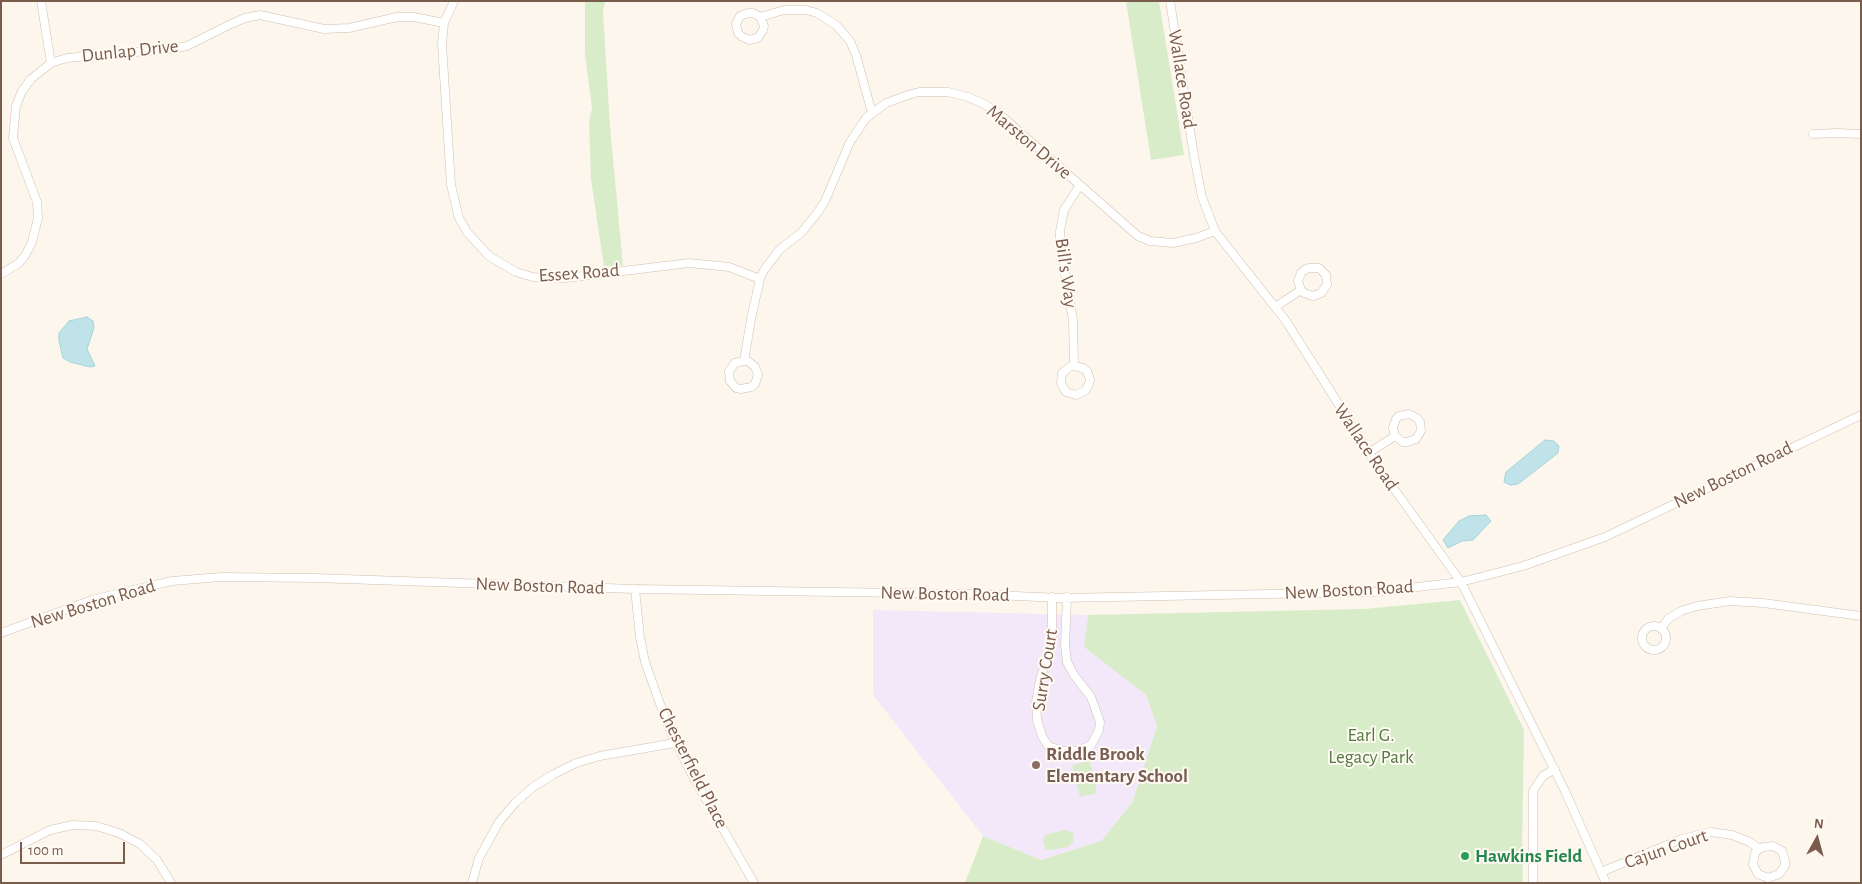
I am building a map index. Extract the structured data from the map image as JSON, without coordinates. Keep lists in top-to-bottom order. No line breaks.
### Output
{"streets":{"street":["Dunlap Drive","Wallace Road","Marston Drive","Essex Road","Bill's Way","New Boston Road","Surry Court","Chesterfield Place","Cajun Court"]},"crossings":[["Dunlap Drive","Essex Road"],["Wallace Road","Marston Drive"],["Wallace Road","New Boston Road"],["Wallace Road","Cajun Court"],["Marston Drive","Essex Road"],["Marston Drive","Bill's Way"],["New Boston Road","Surry Court"],["New Boston Road","Chesterfield Place"]],"parks":["Earl G. Legacy Park"],"places":["Riddle Brook Elementary School","Hawkins Field"],"scale_bar":"100 m","north":"top"}
